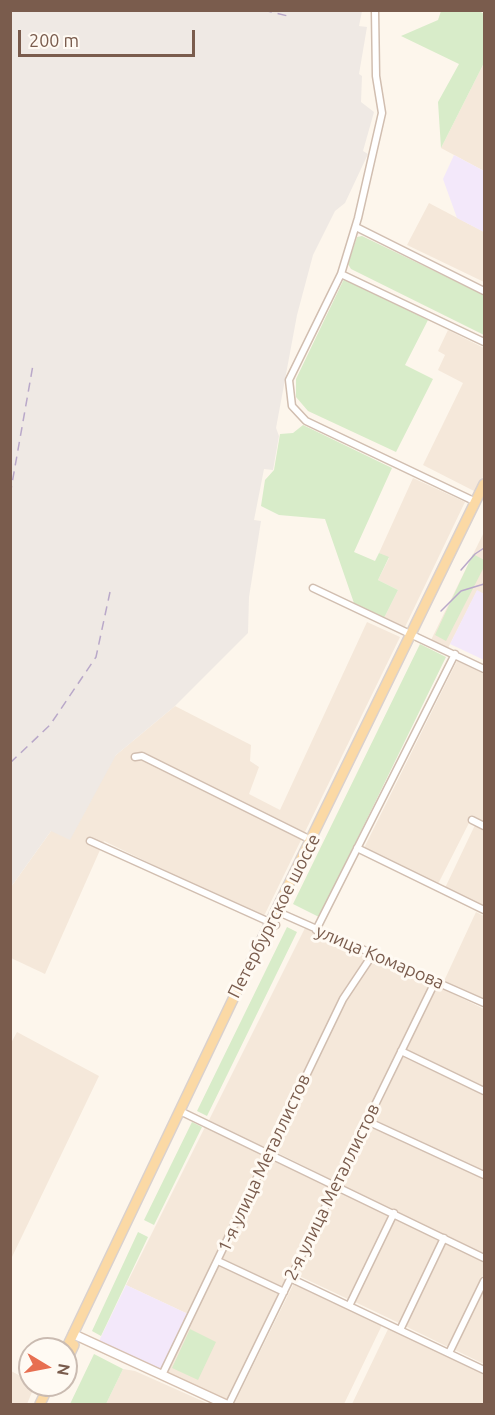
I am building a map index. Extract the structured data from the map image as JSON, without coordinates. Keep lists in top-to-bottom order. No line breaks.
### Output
{"streets":{"main road":["Петербургское шоссе"],"street":["улица Комарова","1-я улица Металлистов","2-я улица Металлистов"]},"crossings":[["Петербургское шоссе","улица Комарова"],["улица Комарова","1-я улица Металлистов"],["улица Комарова","2-я улица Металлистов"]],"scale_bar":"200 m","north":"right"}
